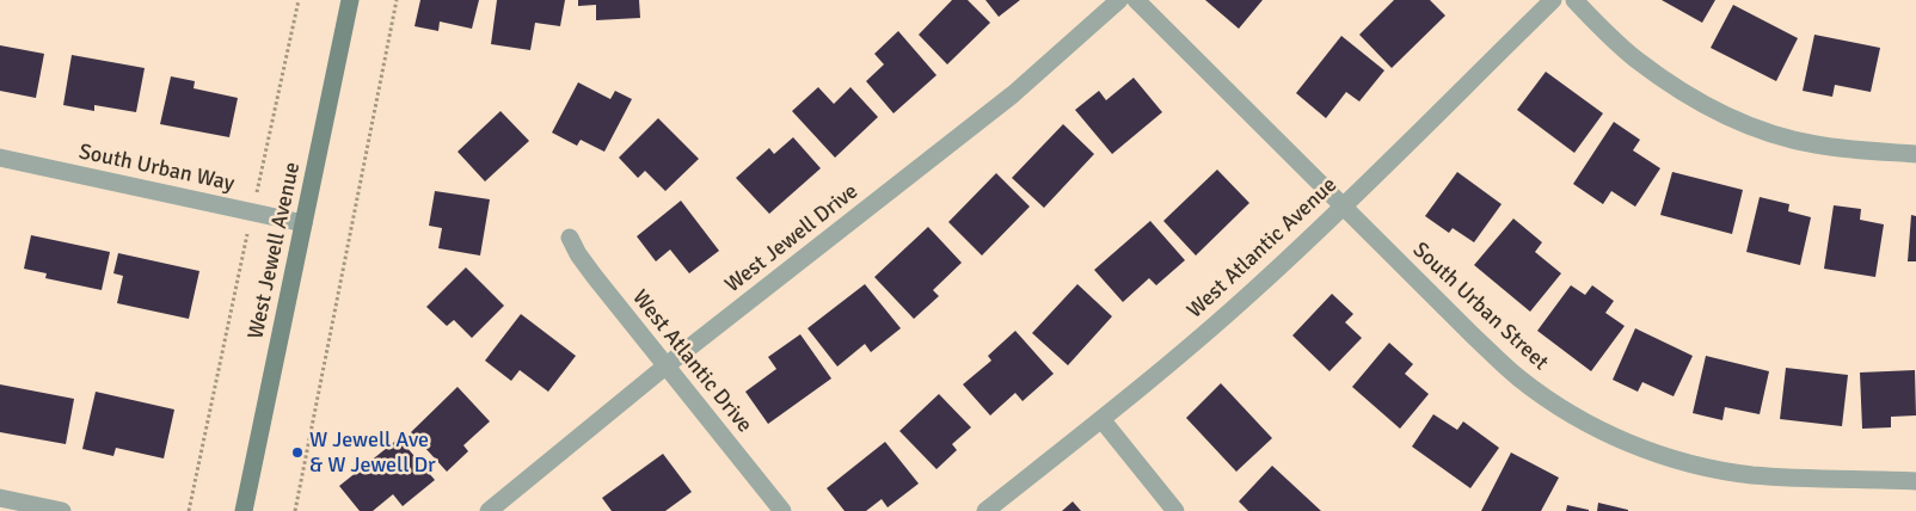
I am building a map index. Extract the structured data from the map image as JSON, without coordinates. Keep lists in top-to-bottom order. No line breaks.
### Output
{"streets":{"main road":["West Jewell Avenue"],"street":["South Urban Way","West Jewell Drive","West Atlantic Avenue","South Urban Street","West Atlantic Drive"]},"crossings":[["South Urban Way","West Jewell Avenue"],["West Jewell Drive","West Atlantic Drive"],["West Atlantic Avenue","South Urban Street"]],"places":["W Jewell Ave & W Jewell Dr"]}
